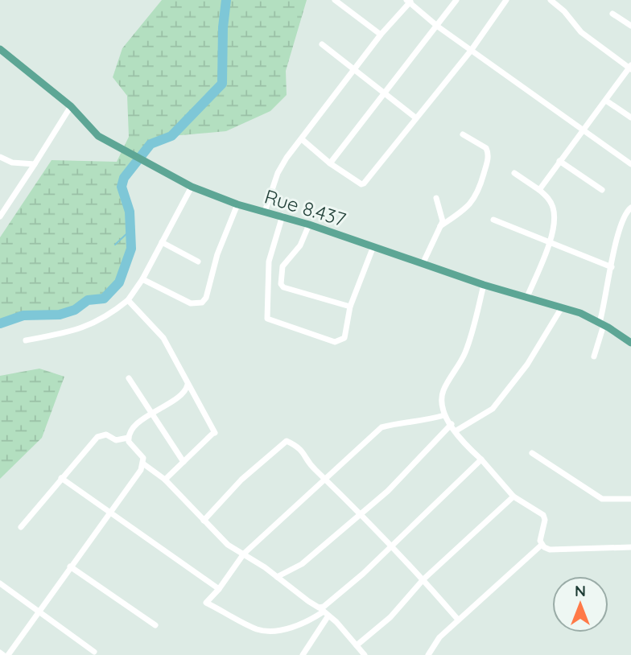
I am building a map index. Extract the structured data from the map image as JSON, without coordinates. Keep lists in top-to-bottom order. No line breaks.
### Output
{"streets":{"main road":["Rue 8.437"]},"north":"top"}
